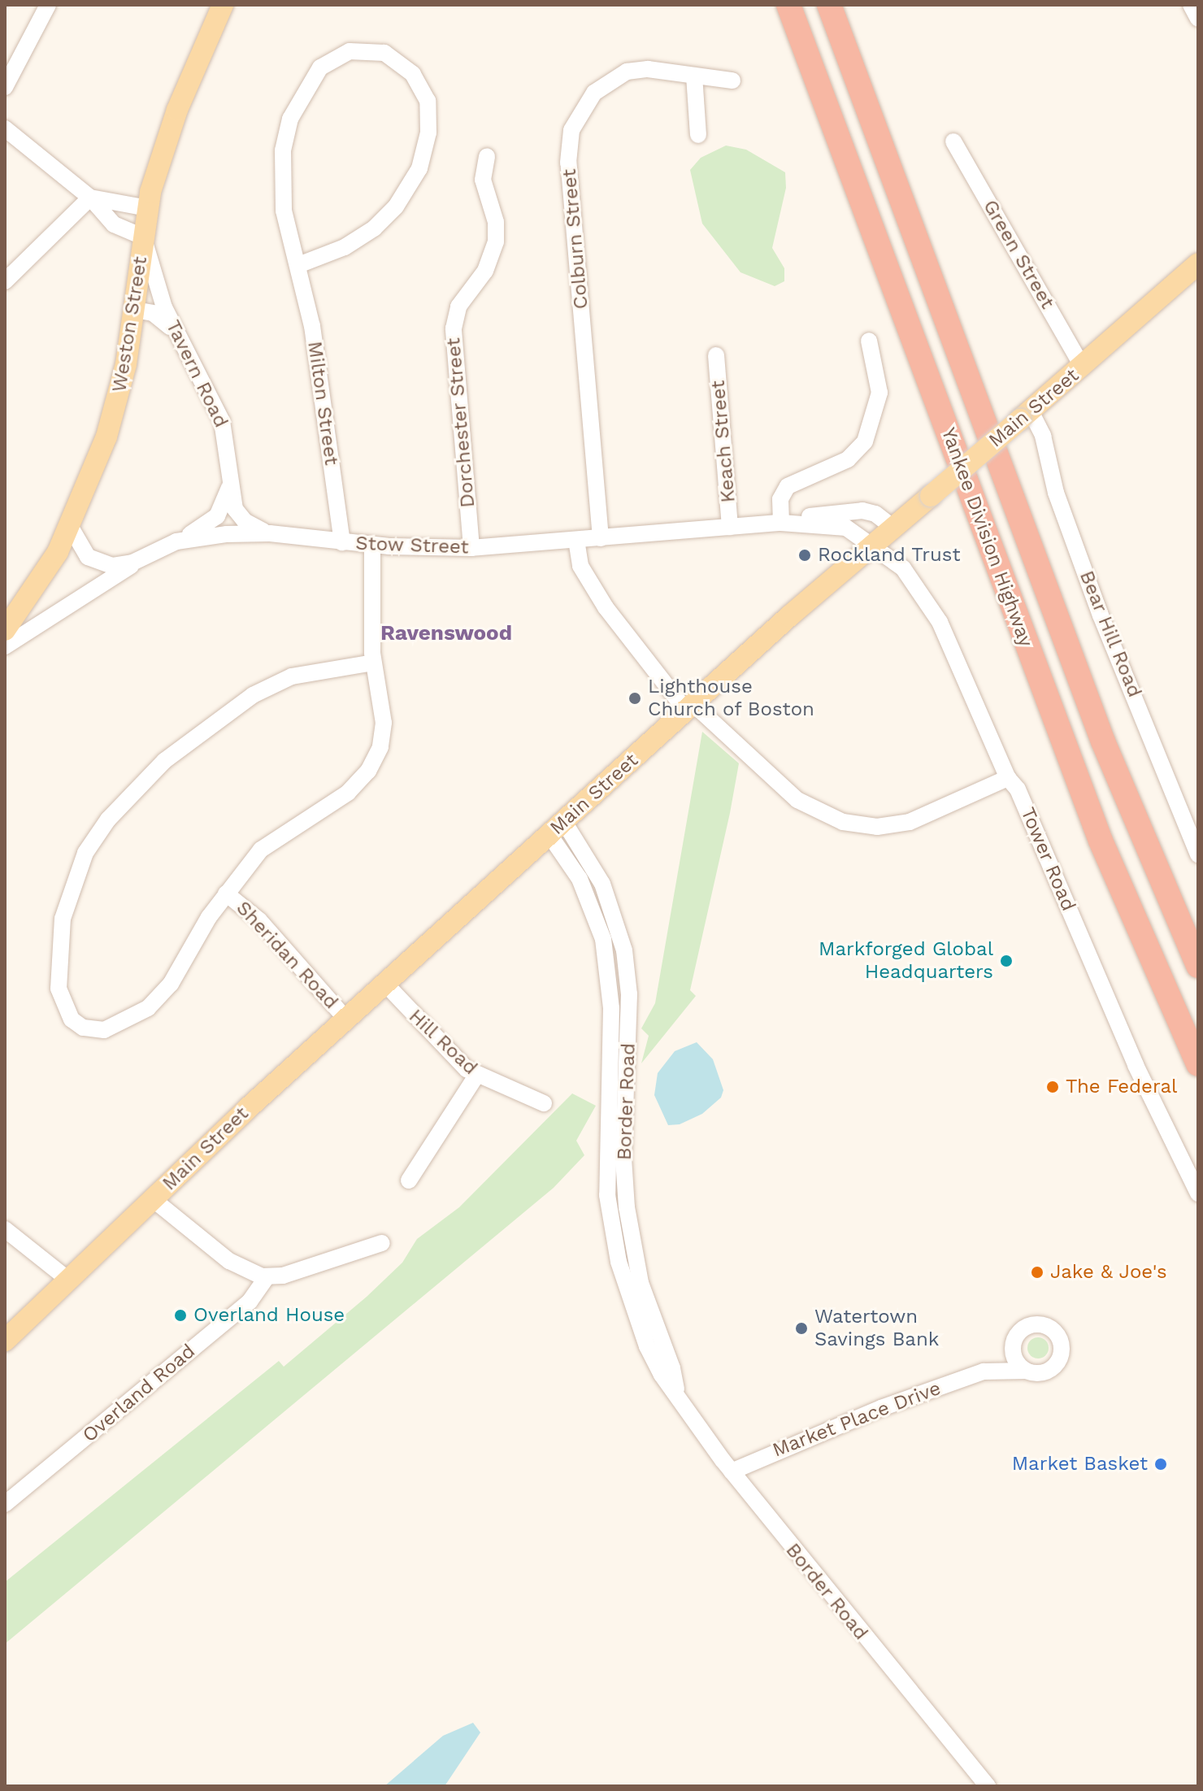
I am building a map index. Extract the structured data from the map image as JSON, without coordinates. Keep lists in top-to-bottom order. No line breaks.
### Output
{"streets":{"highway":["Yankee Division Highway"],"main road":["Weston Street","Main Street"],"street":["Colburn Street","Green Street","Tavern Road","Milton Street","Dorchester Street","Keach Street","Stow Street","Bear Hill Road","Tower Road","Sheridan Road","Hill Road","Border Road","Overland Road","Market Place Drive"]},"crossings":[["Colburn Street","Stow Street"],["Green Street","Main Street"],["Weston Street","Tavern Road"],["Weston Street","Stow Street"],["Tavern Road","Stow Street"],["Milton Street","Stow Street"],["Main Street","Stow Street"],["Main Street","Bear Hill Road"],["Main Street","Tower Road"],["Main Street","Sheridan Road"],["Main Street","Hill Road"],["Main Street","Border Road"],["Dorchester Street","Stow Street"],["Keach Street","Stow Street"],["Stow Street","Tower Road"],["Border Road","Market Place Drive"]],"districts":["Ravenswood"],"places":["Rockland Trust","Lighthouse Church of Boston","Markforged Global Headquarters","The Federal","Jake & Joe's","Overland House","Watertown Savings Bank","Market Basket"]}
